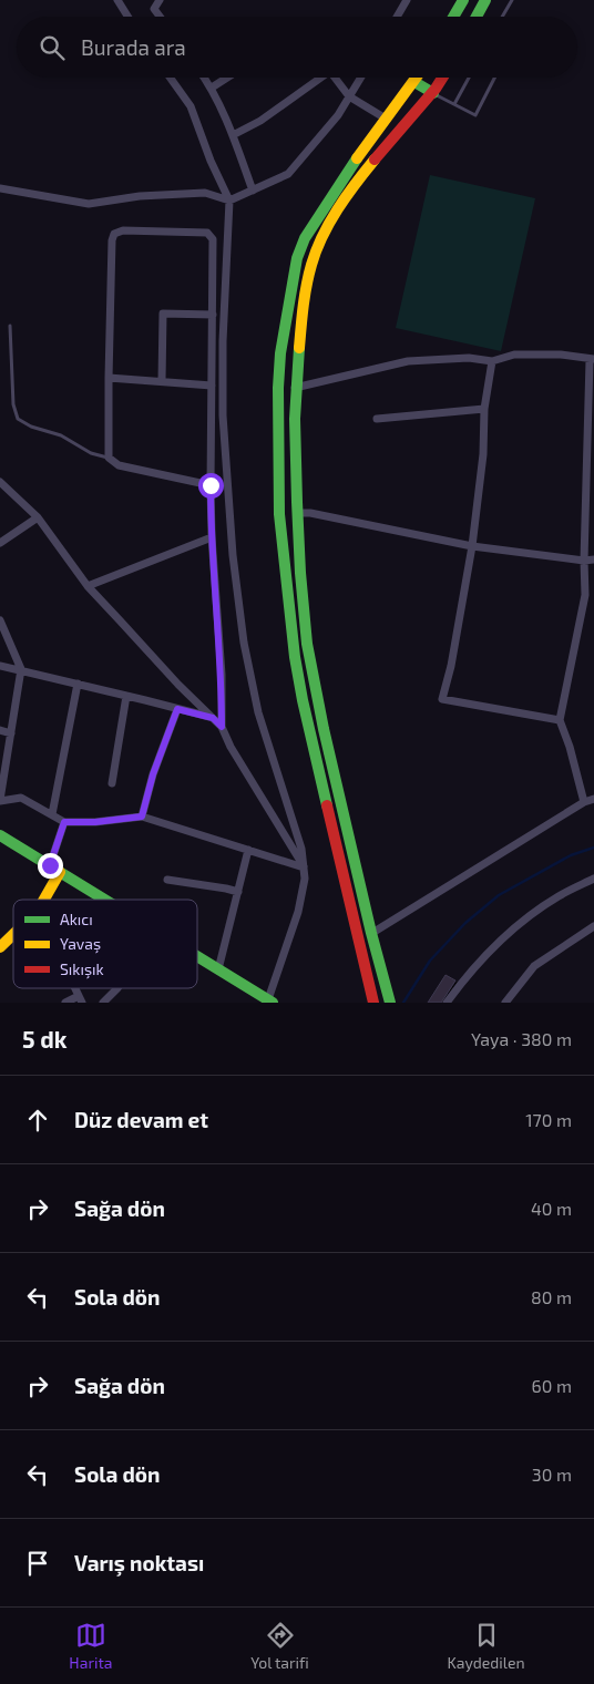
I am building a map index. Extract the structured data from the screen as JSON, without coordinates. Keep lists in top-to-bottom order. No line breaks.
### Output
{"legend":["Akıcı","Yavaş","Sıkışık"],"page":{"search":"Burada ara","heading":["5 dk","Yaya · 380 m"],"list":[["Düz devam et","170 m"],["Sağa dön","40 m"],["Sola dön","80 m"],["Sağa dön","60 m"],["Sola dön","30 m"],"Varış noktası"],"nav":["Harita","Yol tarifi","Kaydedilen"]}}
